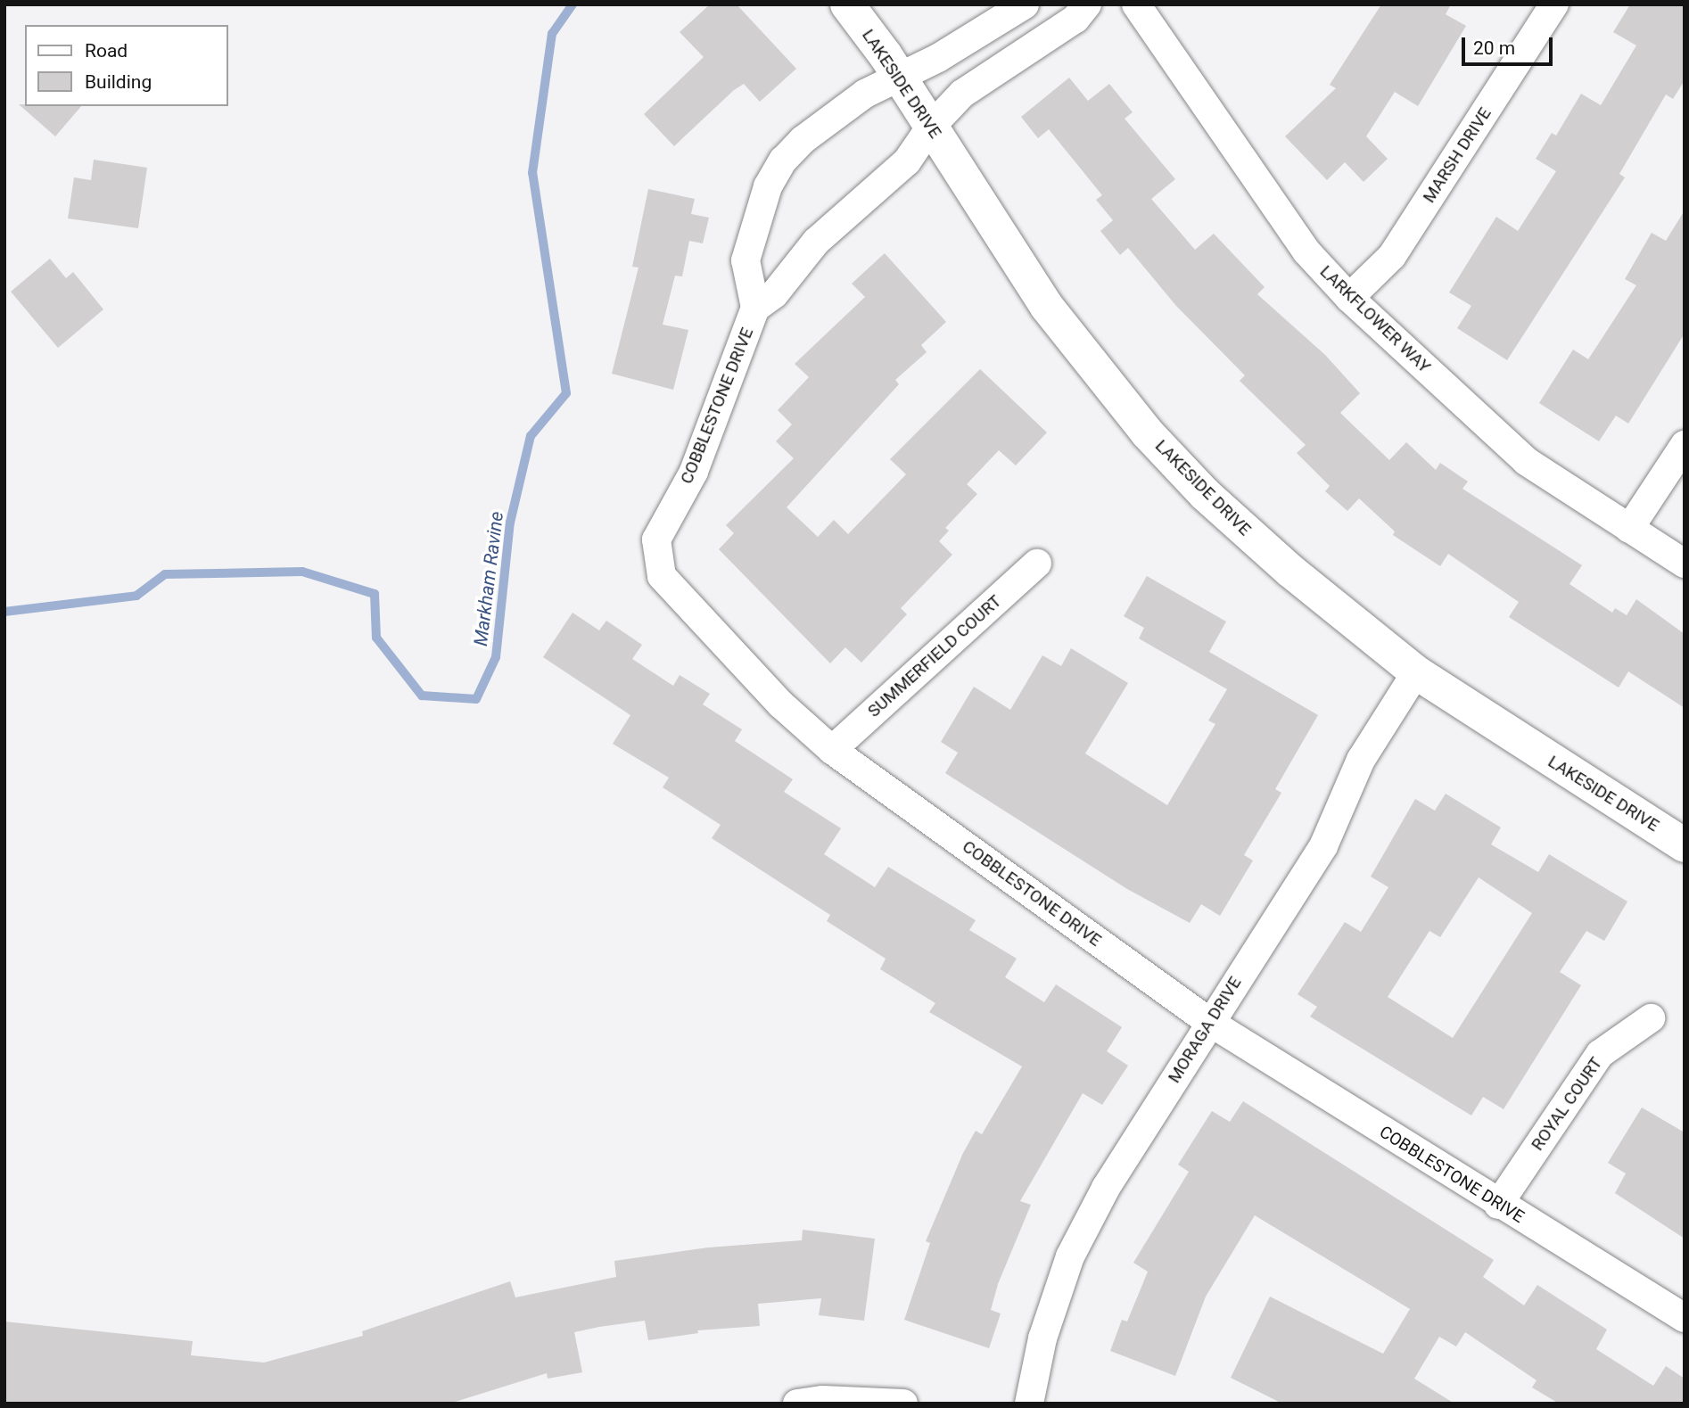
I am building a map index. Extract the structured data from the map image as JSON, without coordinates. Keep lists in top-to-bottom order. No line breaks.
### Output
{"streets":{"street":["LAKESIDE DRIVE","MARSH DRIVE","LARKFLOWER WAY","COBBLESTONE DRIVE","SUMMERFIELD COURT","MORAGA DRIVE","ROYAL COURT"]},"crossings":[["LAKESIDE DRIVE","COBBLESTONE DRIVE"],["LAKESIDE DRIVE","MORAGA DRIVE"],["MARSH DRIVE","LARKFLOWER WAY"],["COBBLESTONE DRIVE","SUMMERFIELD COURT"],["COBBLESTONE DRIVE","MORAGA DRIVE"],["COBBLESTONE DRIVE","ROYAL COURT"]],"water":["Markham Ravine"],"legend":["Road","Building"],"scale_bar":"20 m"}
